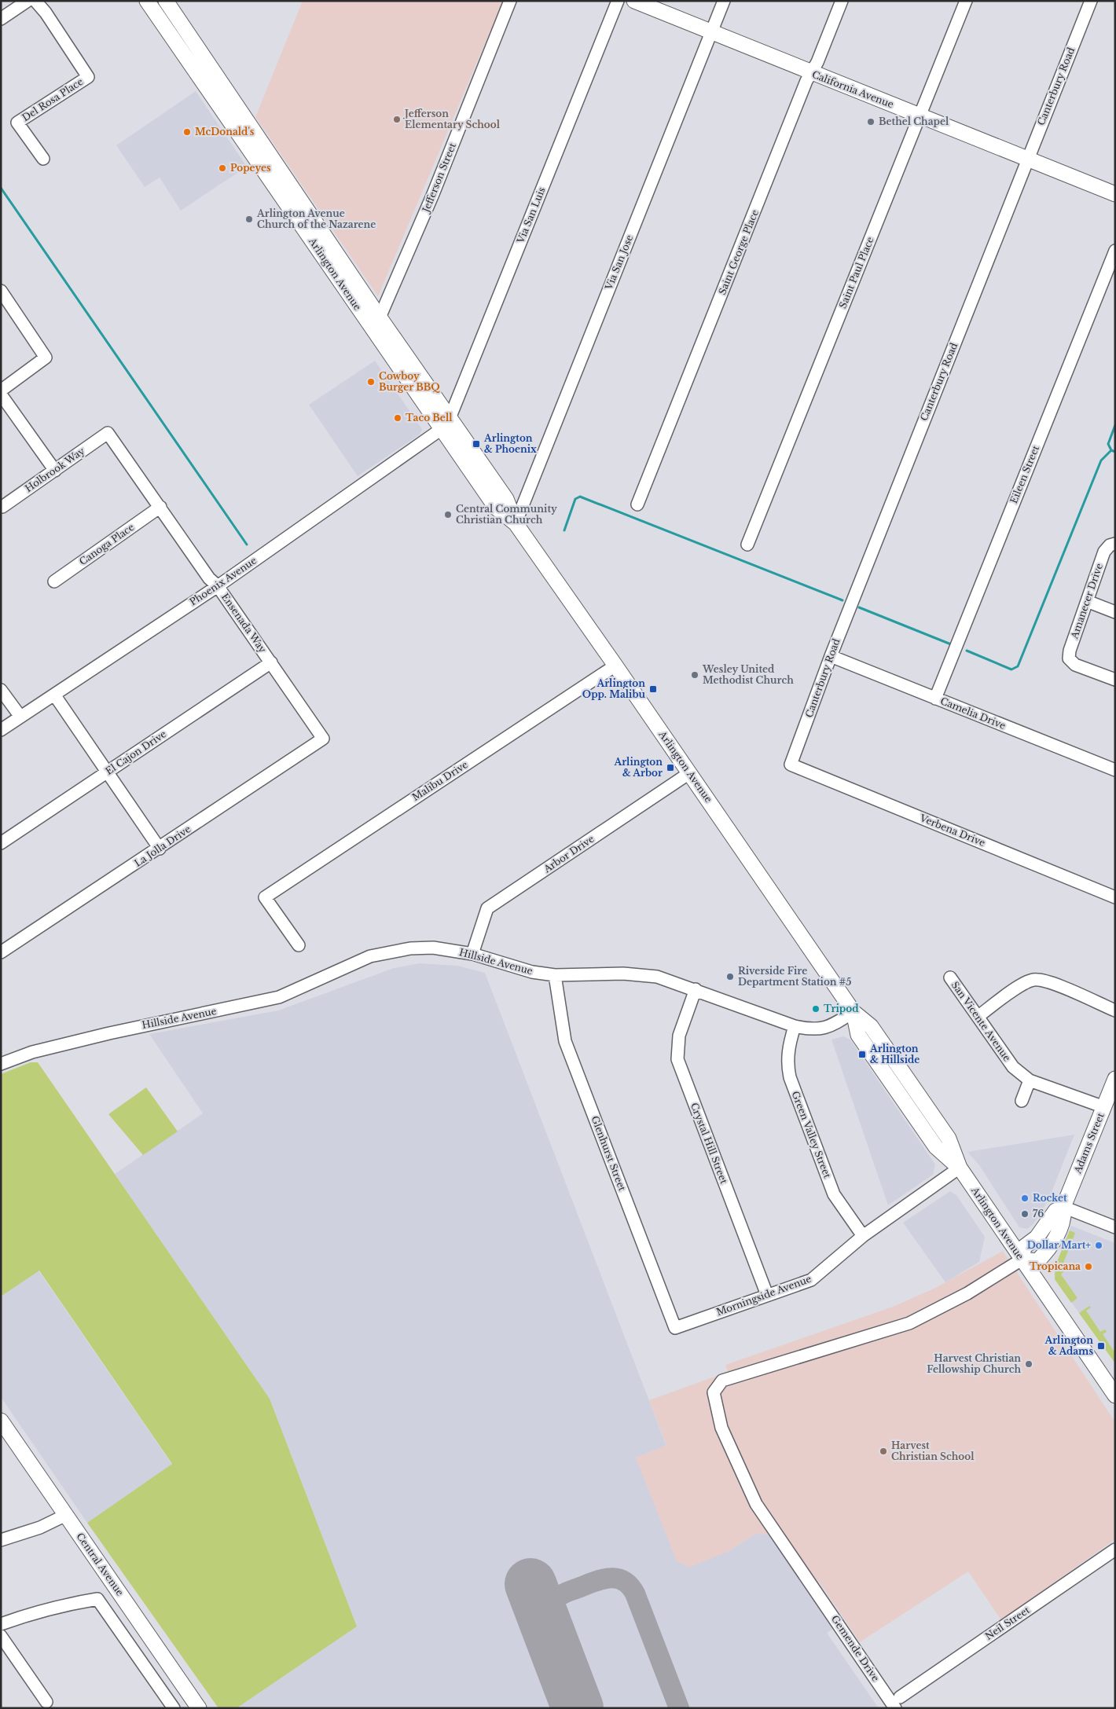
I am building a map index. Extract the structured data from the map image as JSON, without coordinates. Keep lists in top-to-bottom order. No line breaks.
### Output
{"streets":{"main road":["California Avenue","Arlington Avenue","Adams Street","Central Avenue"],"street":["Canterbury Road","Del Rosa Place","Jefferson Street","Via San Luis","Saint George Place","Via San Jose","Saint Paul Place","Holbrook Way","Eileen Street","Canoga Place","Phoenix Avenue","Amanecer Drive","Ensenada Way","Camelia Drive","El Cajon Drive","Malibu Drive","Verbena Drive","La Jolla Drive","Arbor Drive","Hillside Avenue","San Vicente Avenue","Green Valley Street","Crystal Hill Street","Glenhurst Street","Morningside Avenue","Neil Street","Gemende Drive"]},"crossings":[["Canterbury Road","California Avenue"],["Canterbury Road","Camelia Drive"],["Canterbury Road","Verbena Drive"],["California Avenue","Saint George Place"],["California Avenue","Via San Jose"],["California Avenue","Saint Paul Place"],["Jefferson Street","Arlington Avenue"],["Via San Luis","Arlington Avenue"],["Via San Luis","Phoenix Avenue"],["Via San Jose","Arlington Avenue"],["Arlington Avenue","Phoenix Avenue"],["Arlington Avenue","Malibu Drive"],["Arlington Avenue","Arbor Drive"],["Arlington Avenue","Hillside Avenue"],["Arlington Avenue","Adams Street"],["Arlington Avenue","Morningside Avenue"],["Arlington Avenue","Gemende Drive"],["Holbrook Way","Ensenada Way"],["Eileen Street","Camelia Drive"],["Canoga Place","Ensenada Way"],["Phoenix Avenue","Ensenada Way"],["Ensenada Way","El Cajon Drive"],["Ensenada Way","La Jolla Drive"],["Arbor Drive","Hillside Avenue"],["Hillside Avenue","Green Valley Street"],["Hillside Avenue","Crystal Hill Street"],["Hillside Avenue","Glenhurst Street"],["San Vicente Avenue","Adams Street"],["Green Valley Street","Morningside Avenue"],["Crystal Hill Street","Morningside Avenue"],["Adams Street","Gemende Drive"],["Glenhurst Street","Morningside Avenue"],["Neil Street","Gemende Drive"]],"places":{"other":["Jefferson Elementary School","Bethel Chapel","McDonald's","Popeyes","Arlington Avenue Church of the Nazarene","Cowboy Burger BBQ","Taco Bell","Central Community Christian Church","Wesley United Methodist Church","Riverside Fire Department Station #5","Tripod","Rocket","76","Dollar Mart+","Tropicana","Harvest Christian Fellowship Church","Harvest Christian School"],"transit":["Arlington & Phoenix","Arlington Opp. Malibu","Arlington & Arbor","Arlington & Hillside","Arlington & Adams"]}}
